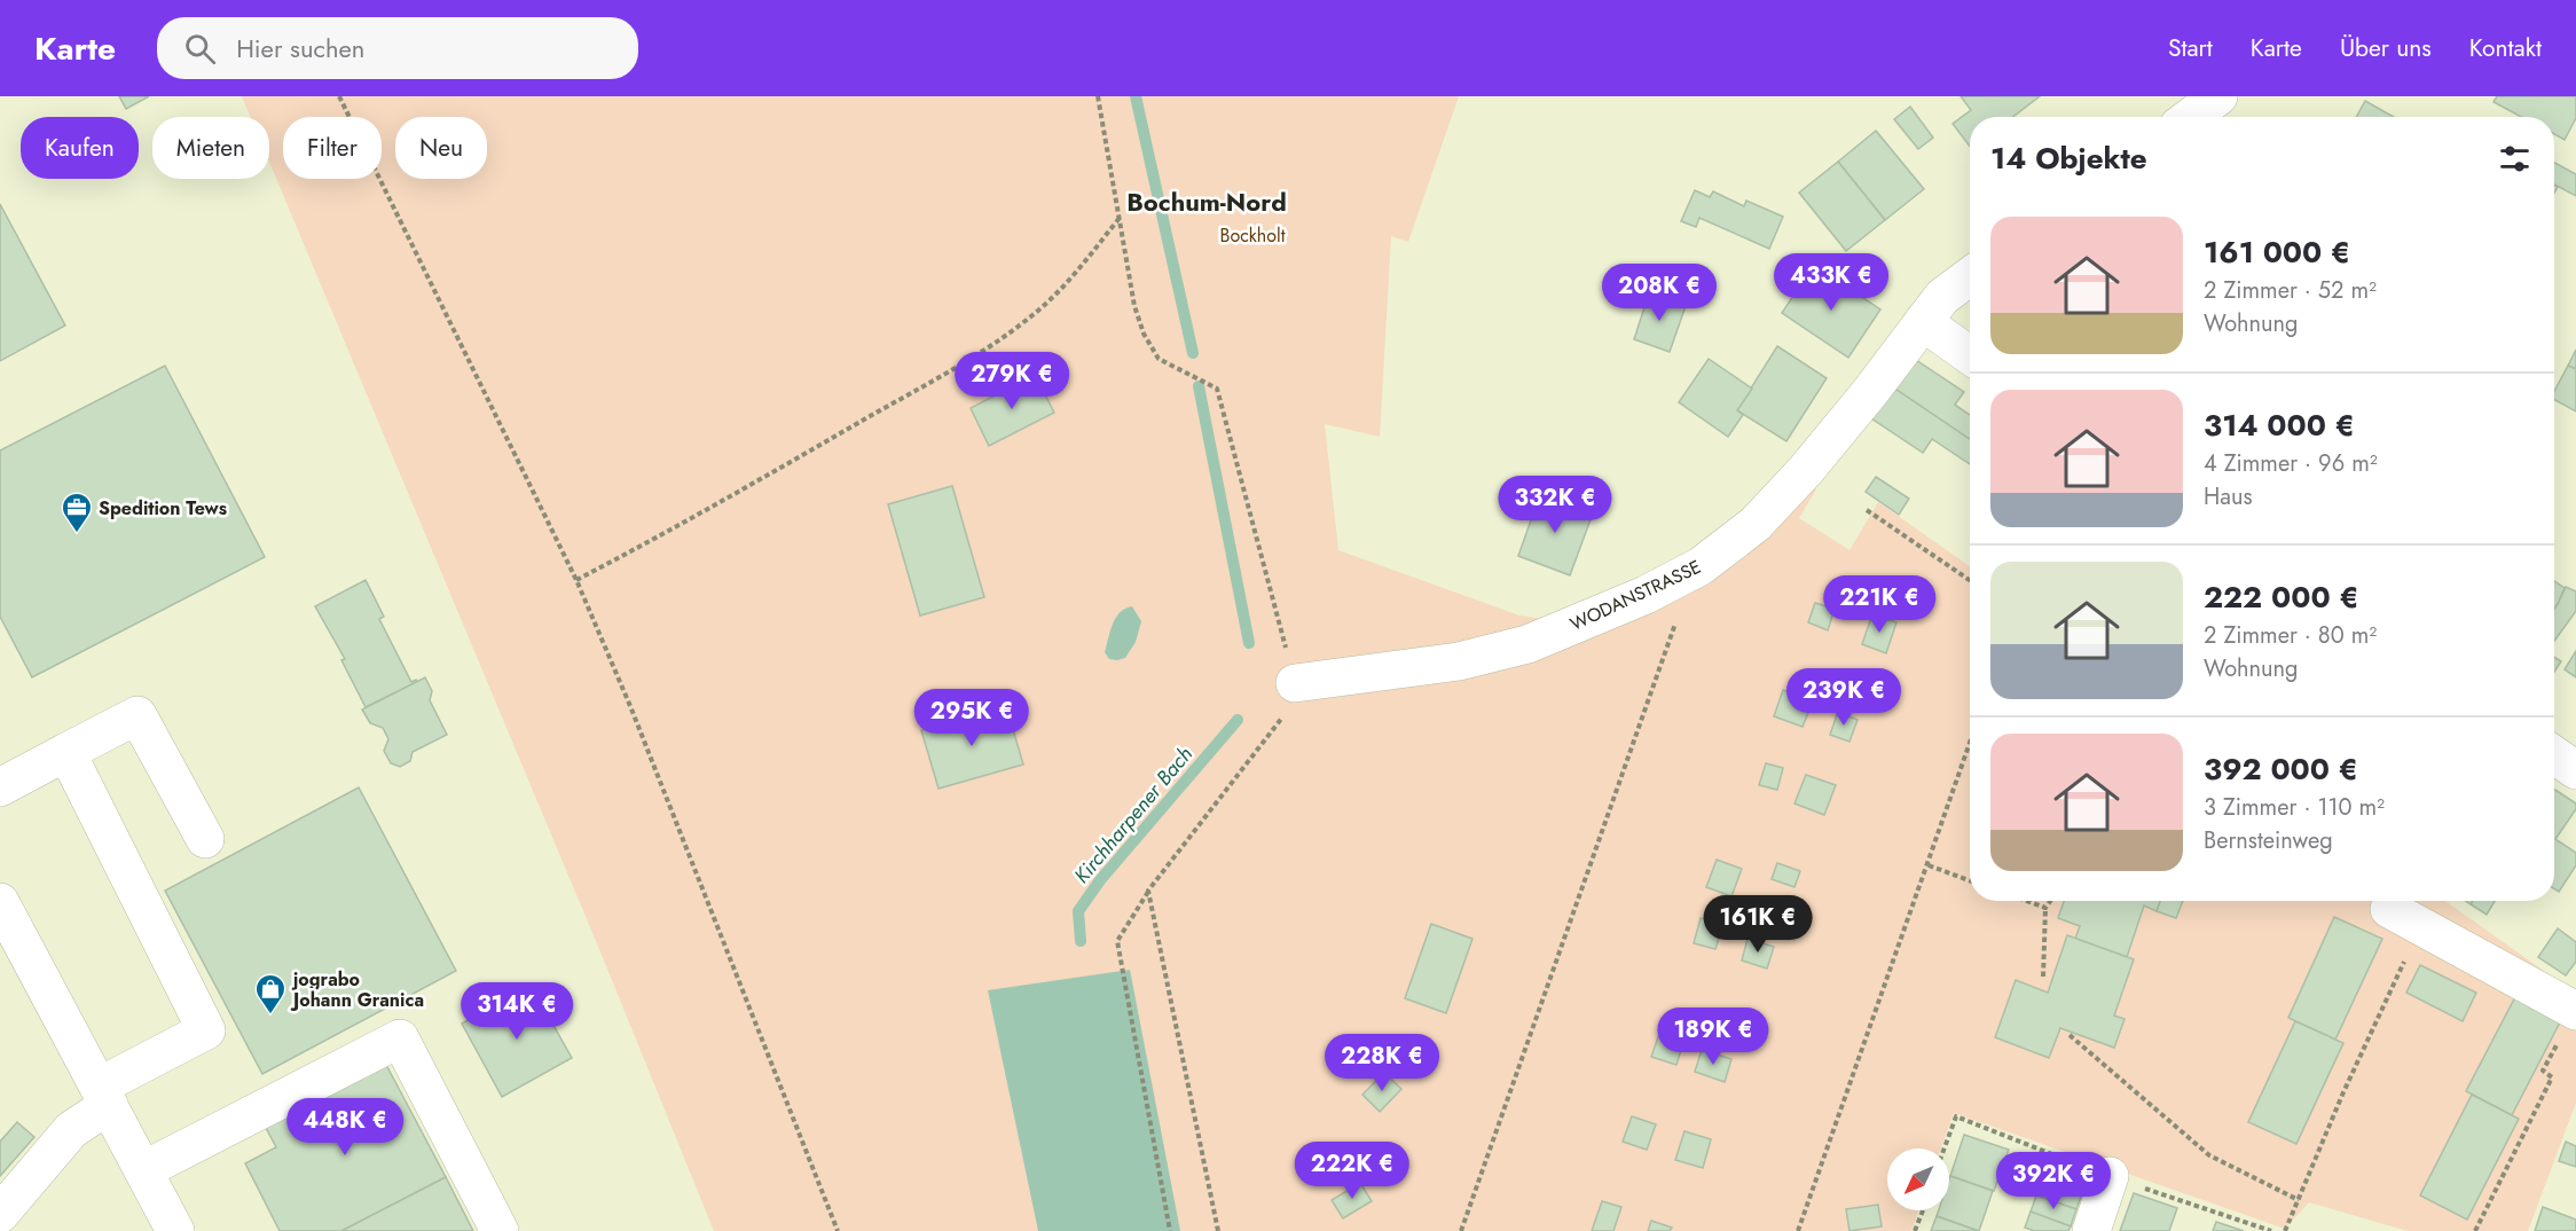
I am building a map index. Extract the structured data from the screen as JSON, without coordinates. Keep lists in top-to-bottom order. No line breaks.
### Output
{"streets":{"street":["WODANSTRASSE"]},"districts":["Bochum-Nord"],"water":["Kirchharpener Bach"],"parks":["Bockholt"],"places":{"office":["Spedition Tews"],"shop":["jograbo Johann Granica"]},"north":"bottom left","page":{"header":"Karte","search":"Hier suchen","nav":["Start","Karte","Über uns","Kontakt"],"chip":["Kaufen","Mieten","Filter","Neu"],"heading":"14 Objekte","list":[{"name":"161 000 €","note":"2 Zimmer · 52 m² · Wohnung"},{"name":"314 000 €","note":"4 Zimmer · 96 m² · Haus"},{"name":"222 000 €","note":"2 Zimmer · 80 m² · Wohnung"},{"name":"392 000 €","note":"3 Zimmer · 110 m² · Bernsteinweg"}],"price":["433K €","208K €","279K €","332K €","221K €","239K €","295K €","161K €","314K €","189K €","228K €","448K €","222K €","392K €"]}}
